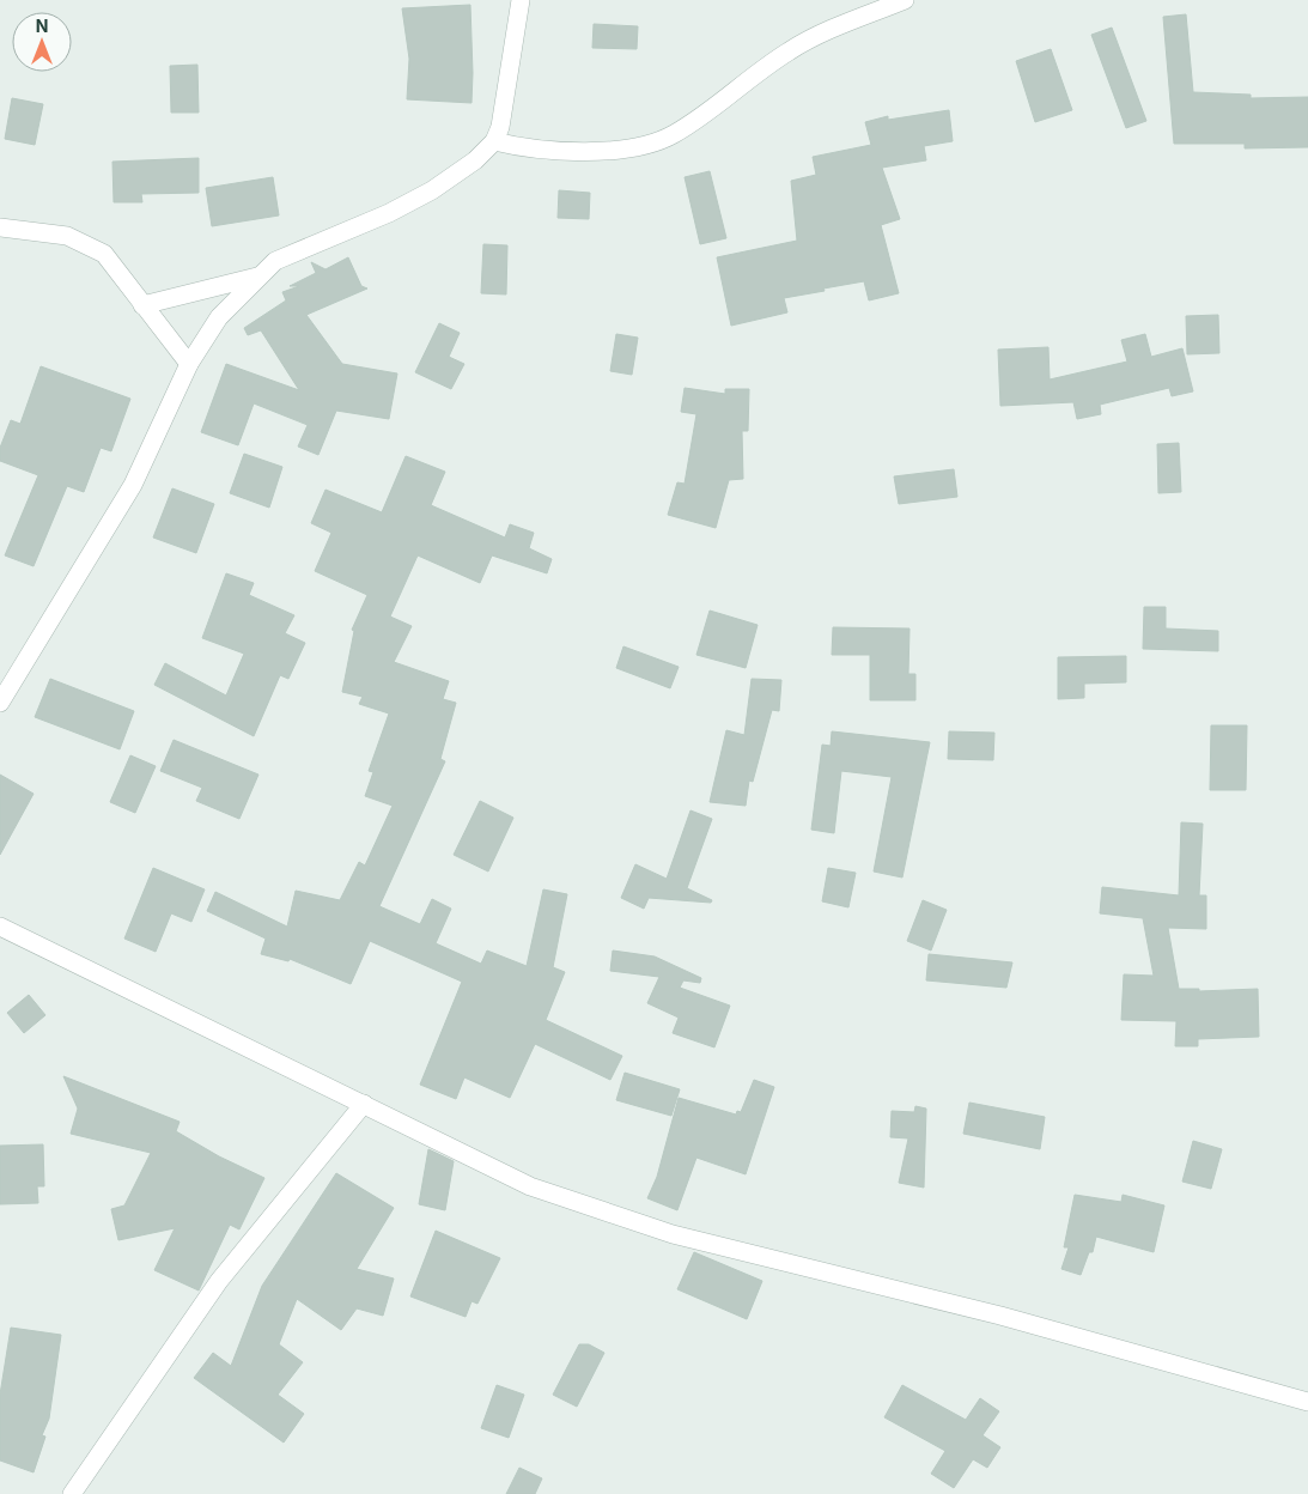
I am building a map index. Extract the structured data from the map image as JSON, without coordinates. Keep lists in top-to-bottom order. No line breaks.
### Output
{"north":"top"}
